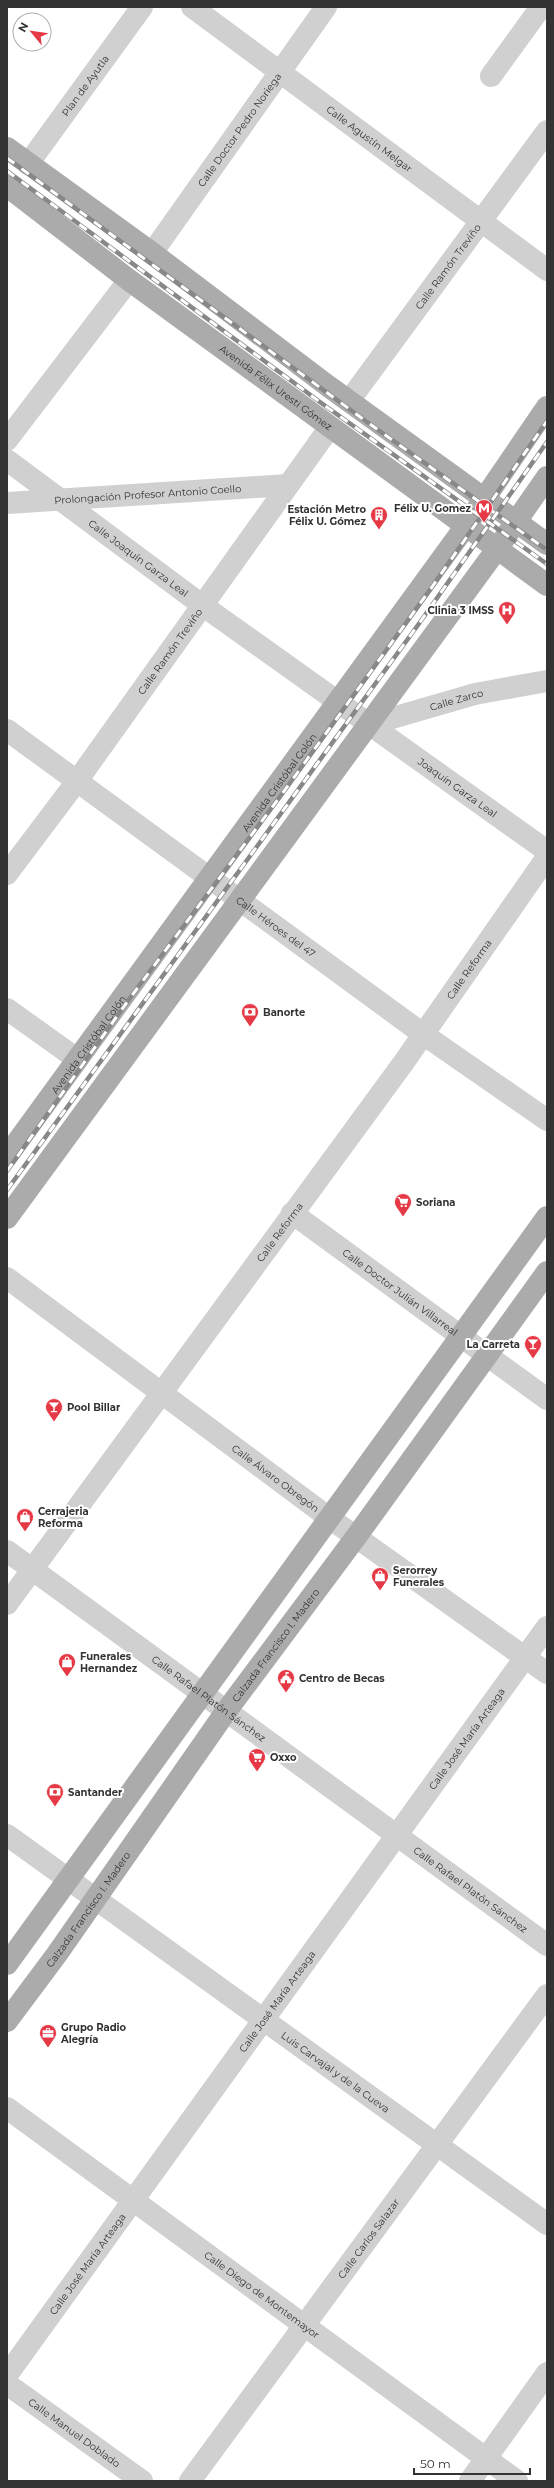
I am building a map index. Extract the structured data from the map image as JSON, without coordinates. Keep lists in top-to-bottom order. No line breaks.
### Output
{"streets":{"main road":["Avenida Félix Uresti Gómez","Avenida Cristóbal Colón","Calzada Francisco I. Madero"],"street":["Plan de Ayutla","Calle Doctor Pedro Noriega","Calle Agustín Melgar","Calle Ramón Treviño","Prolongación Profesor Antonio Coello","Calle Joaquín Garza Leal","Calle Zarco","Joaquín Garza Leal","Calle Héroes del 47","Calle Reforma","Calle Doctor Julián Villarreal","Calle Álvaro Obregón","Calle Rafael Platón Sánchez","Calle José María Arteaga","Luis Carvajal y de la Cueva","Calle Carlos Salazar","Calle Diego de Montemayor","Calle Manuel Doblado"]},"crossings":[["Calle Doctor Pedro Noriega","Calle Agustín Melgar"],["Calle Agustín Melgar","Calle Ramón Treviño"],["Calle Ramón Treviño","Avenida Félix Uresti Gómez"],["Calle Ramón Treviño","Prolongación Profesor Antonio Coello"],["Calle Ramón Treviño","Calle Joaquín Garza Leal"],["Calle Ramón Treviño","Calle Héroes del 47"],["Avenida Félix Uresti Gómez","Avenida Cristóbal Colón"],["Prolongación Profesor Antonio Coello","Calle Joaquín Garza Leal"],["Calle Joaquín Garza Leal","Calle Zarco"],["Calle Joaquín Garza Leal","Avenida Cristóbal Colón"],["Calle Joaquín Garza Leal","Joaquín Garza Leal"],["Calle Zarco","Joaquín Garza Leal"],["Avenida Cristóbal Colón","Calle Héroes del 47"],["Calle Héroes del 47","Calle Reforma"],["Calle Reforma","Calle Doctor Julián Villarreal"],["Calle Reforma","Calle Álvaro Obregón"],["Calle Reforma","Calle Rafael Platón Sánchez"],["Calle Doctor Julián Villarreal","Calzada Francisco I. Madero"],["Calle Álvaro Obregón","Calzada Francisco I. Madero"],["Calle Álvaro Obregón","Calle José María Arteaga"],["Calzada Francisco I. Madero","Calle Rafael Platón Sánchez"],["Calzada Francisco I. Madero","Luis Carvajal y de la Cueva"],["Calle Rafael Platón Sánchez","Calle José María Arteaga"],["Calle José María Arteaga","Luis Carvajal y de la Cueva"],["Calle José María Arteaga","Calle Diego de Montemayor"],["Luis Carvajal y de la Cueva","Calle Carlos Salazar"],["Calle Carlos Salazar","Calle Diego de Montemayor"]],"places":{"metro station":["Félix U. Gomez"],"building":["Estación Metro Félix U. Gómez"],"hospital":["Clinia 3 IMSS"],"bank":["Banorte","Santander"],"supermarket":["Soriana","Oxxo"],"bar":["La Carreta","Pool Billar"],"shop":["Cerrajeria Reforma","Serorrey Funerales","Funerales Hernandez"],"public building":["Centro de Becas"],"office":["Grupo Radio Alegría"]},"scale_bar":"50 m","north":"top left"}
